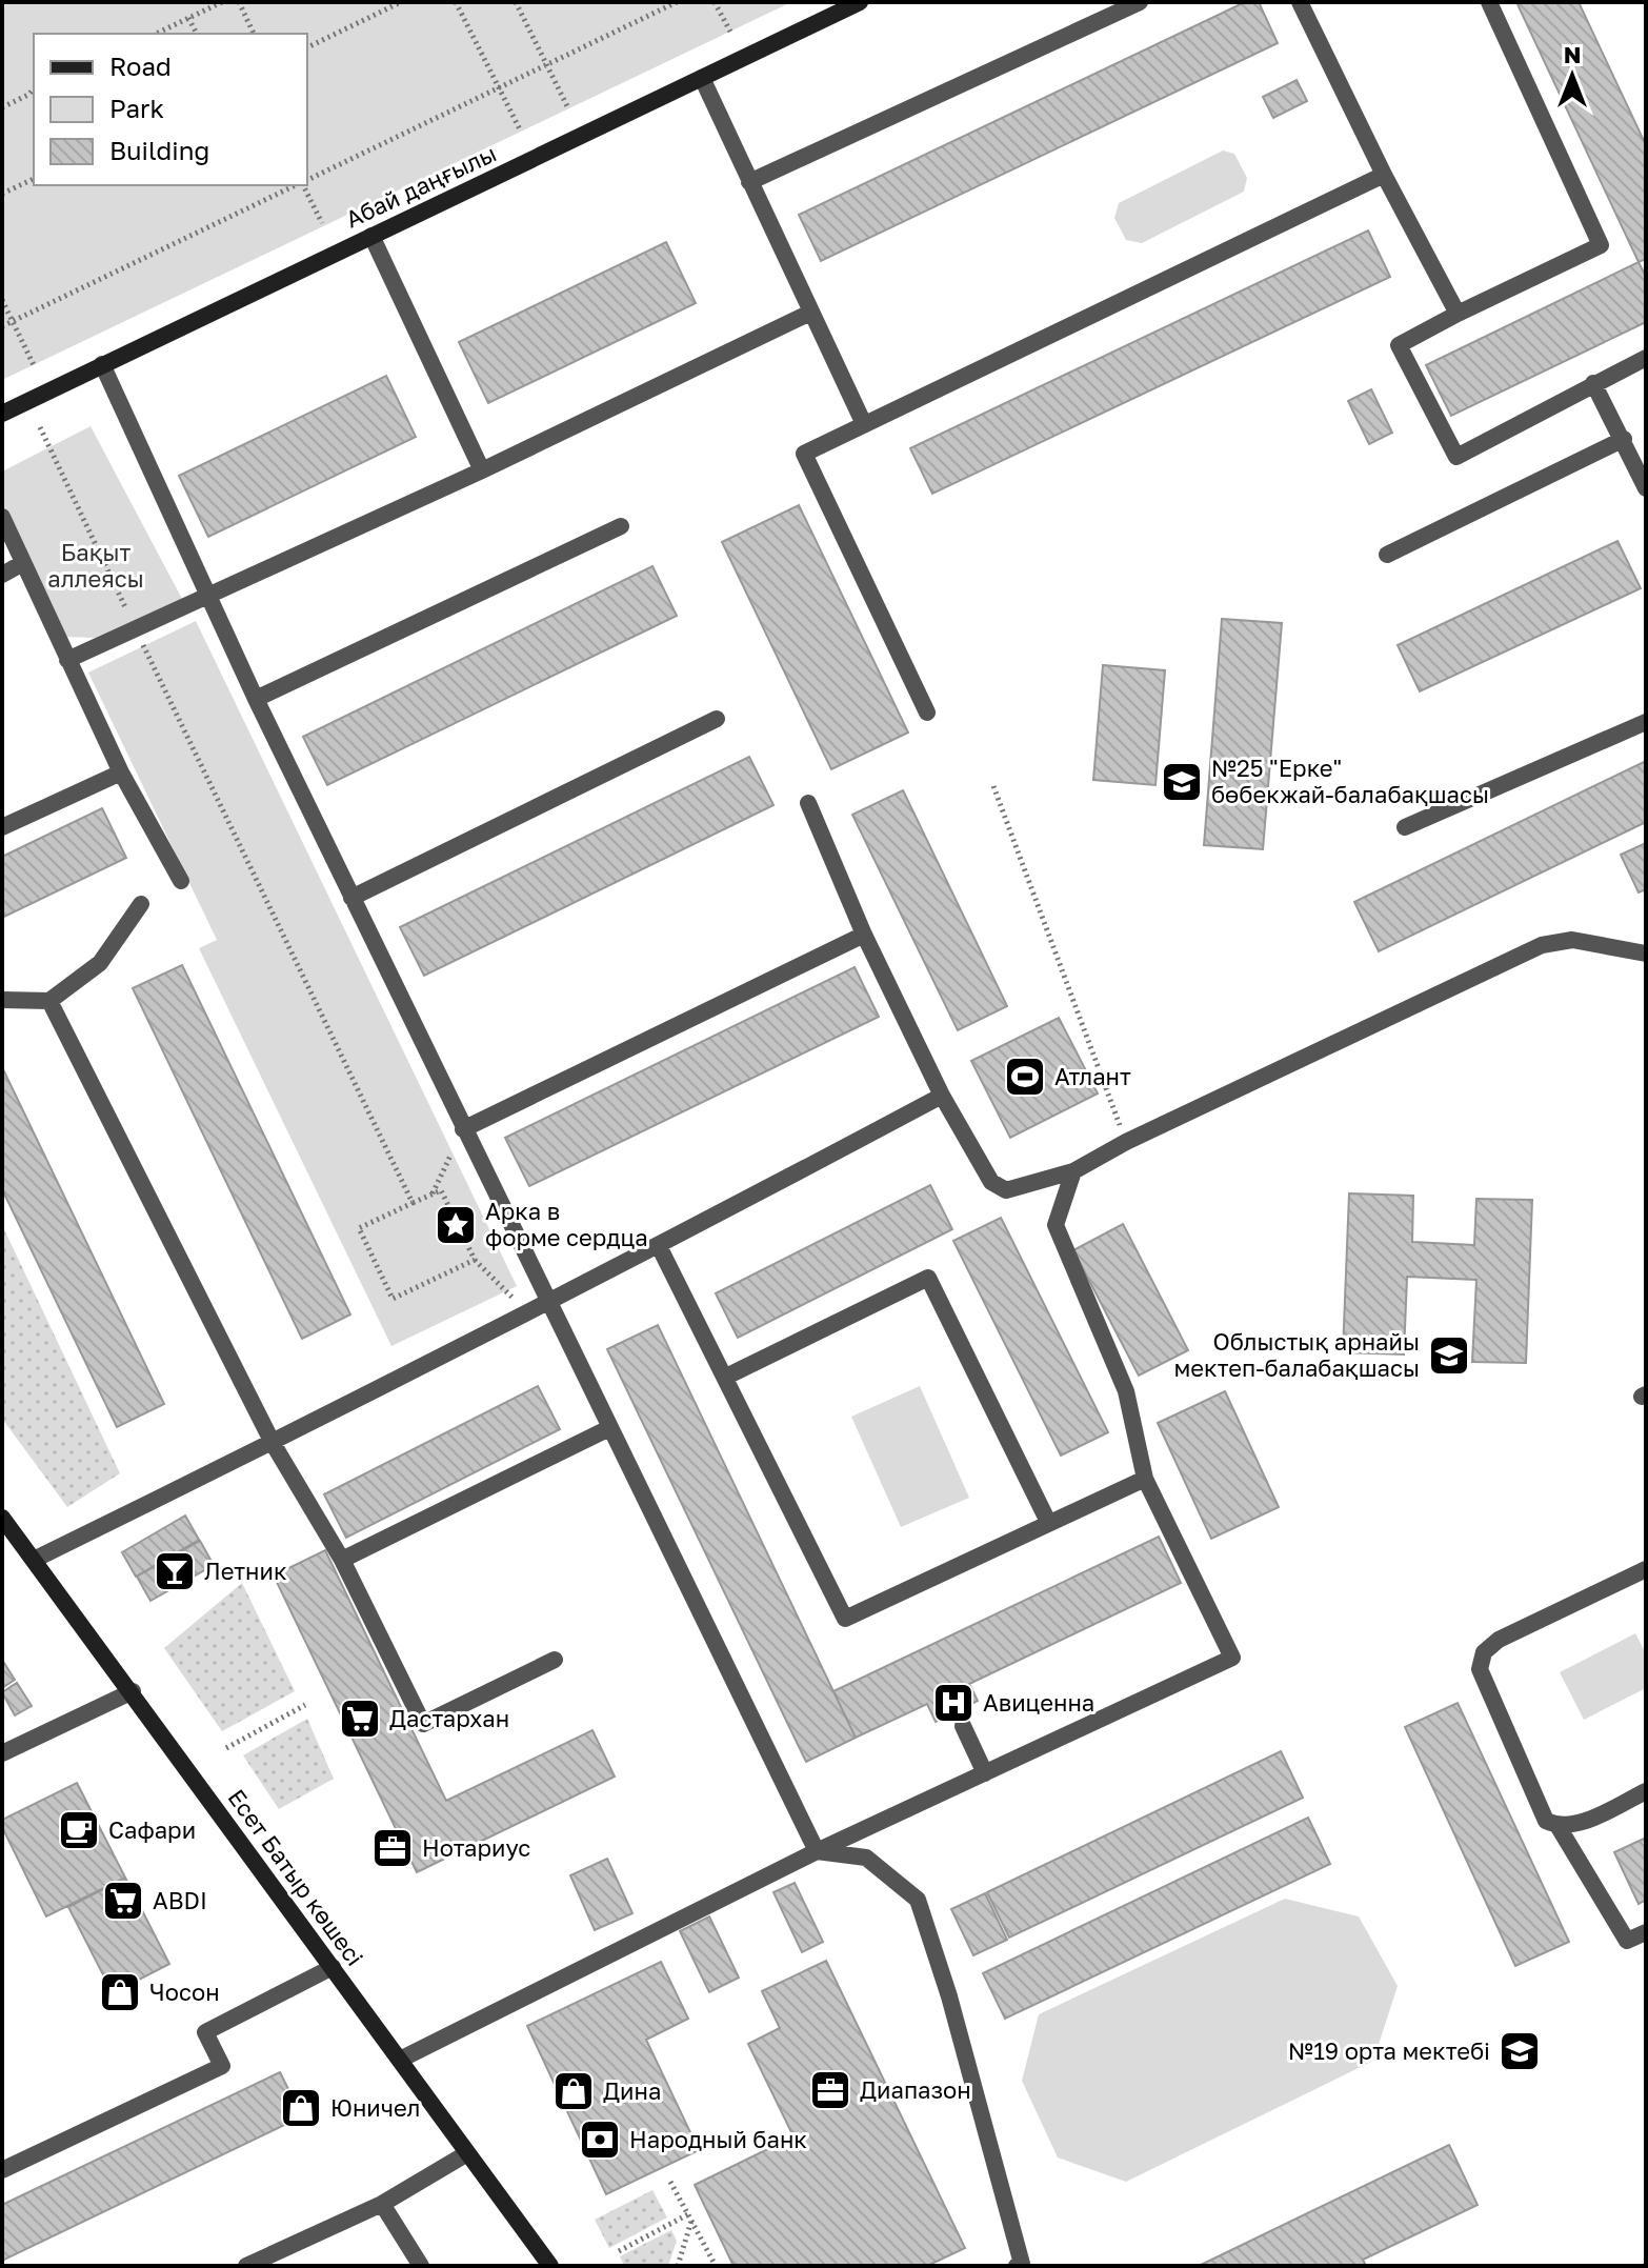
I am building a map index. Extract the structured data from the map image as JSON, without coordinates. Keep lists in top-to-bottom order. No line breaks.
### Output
{"streets":{"main road":["Абай даңғылы","Есет Батыр көшесі"]},"parks":["Бақыт аллеясы"],"places":{"school or university":["№25 \"Ерке\" бөбекжай-балабақшасы","Облыстық арнайы мектеп-балабақшасы","№19 орта мектебі"],"sports":["Атлант"],"place":["Арка в форме сердца"],"bar":["Летник"],"hospital":["Авиценна"],"supermarket":["Дастархан","ABDI"],"cafe":["Сафари"],"office":["Нотариус","Диапазон"],"shop":["Чосон","Дина","Юничел"],"bank":["Народный банк"]},"legend":["Road","Park","Building"],"north":"top"}
